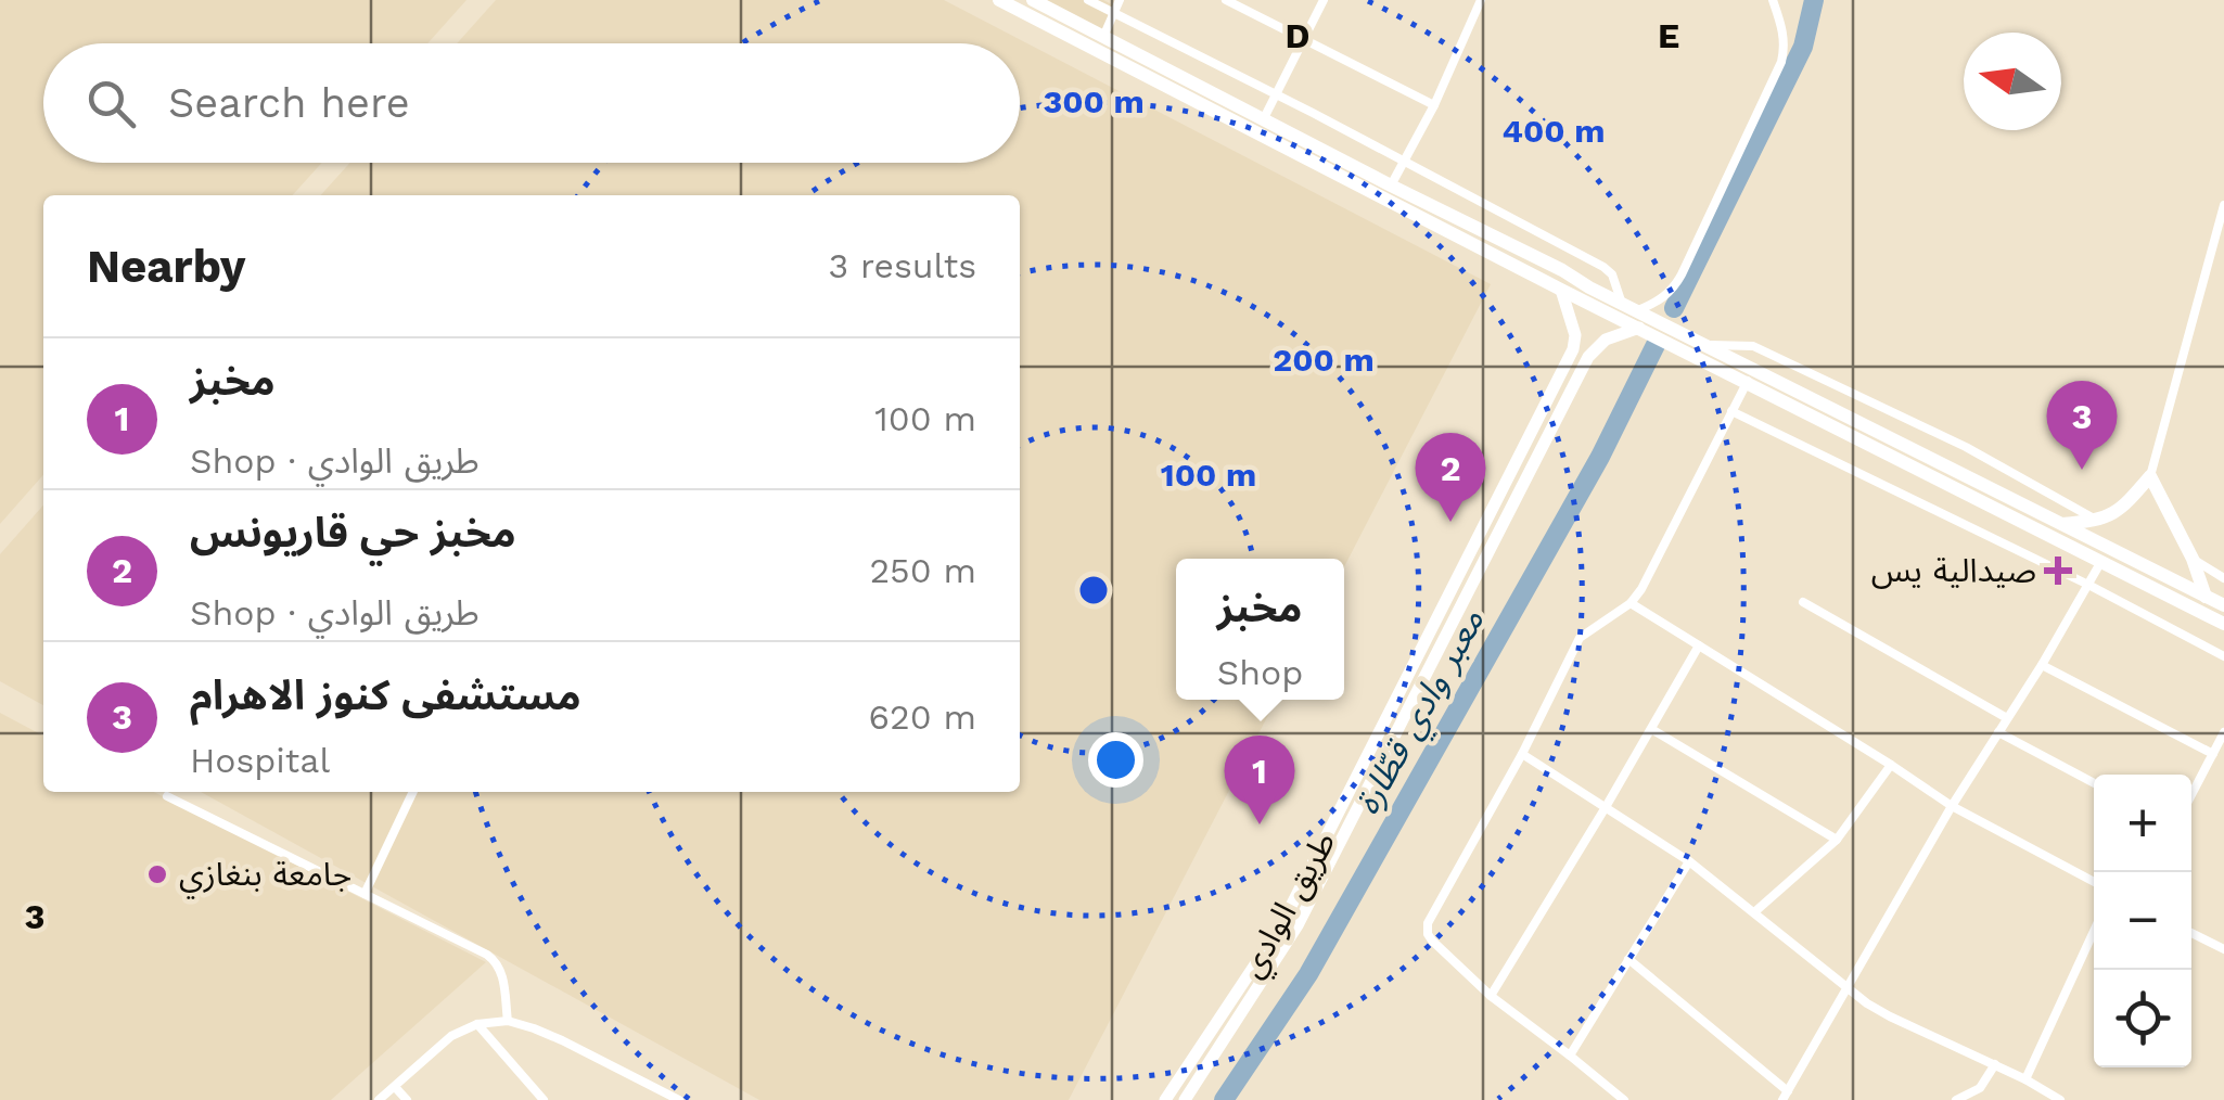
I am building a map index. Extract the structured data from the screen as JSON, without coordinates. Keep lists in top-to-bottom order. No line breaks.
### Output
{"streets":{"main road":["طريق الوادي"]},"water":["معبر وادي قطّارة"],"places":{"health":["صيدالية يس"],"other":["جامعة بنغازي"]},"north":"left","page":{"search":"Search here","heading":["Nearby","3 results"],"list":[{"mark":"1","name":"مخبز","note":"Shop · طريق الوادي","value":"100 m"},{"mark":"2","name":"مخبز حي قاريونس","note":"Shop · طريق الوادي","value":"250 m"},{"mark":"3","name":"مستشفى كنوز الاهرام","note":"Hospital","value":"620 m"}],"pins":["3","2","1"],"popup":["مخبز","Shop"],"map_buttons":["+","−"]},"grid":{"columns":["D","E"],"rows":["3"]},"rings":["300 m","400 m","200 m","100 m"]}
